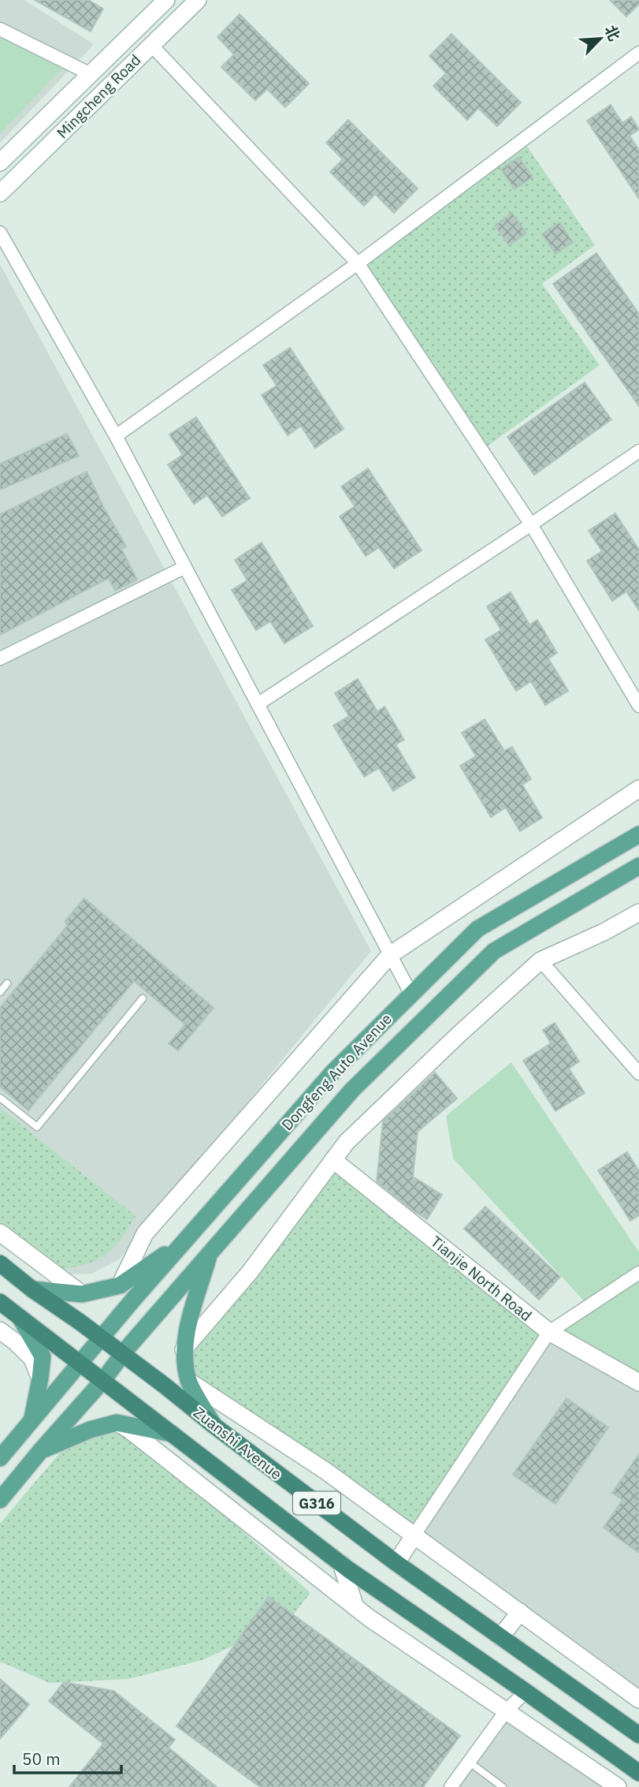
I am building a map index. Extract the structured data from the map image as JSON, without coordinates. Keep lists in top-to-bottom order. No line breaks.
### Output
{"streets":{"highway":["Zuanshi Avenue","G316"],"main road":["Dongfeng Auto Avenue"],"street":["Mingcheng Road","Tianjie North Road"]},"crossings":[["Dongfeng Auto Avenue","Zuanshi Avenue"],["Dongfeng Auto Avenue","G316"]],"scale_bar":"50 m","north":"top right"}
